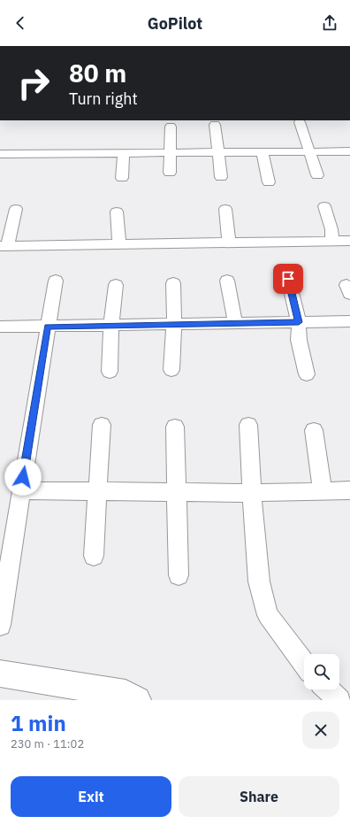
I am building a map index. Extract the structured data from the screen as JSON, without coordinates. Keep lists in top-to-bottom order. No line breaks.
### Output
{"page":{"header":"GoPilot","turn":["80 m","Turn right"],"heading":["1 min","230 m · 11:02"],"buttons":["Exit","Share"]}}
